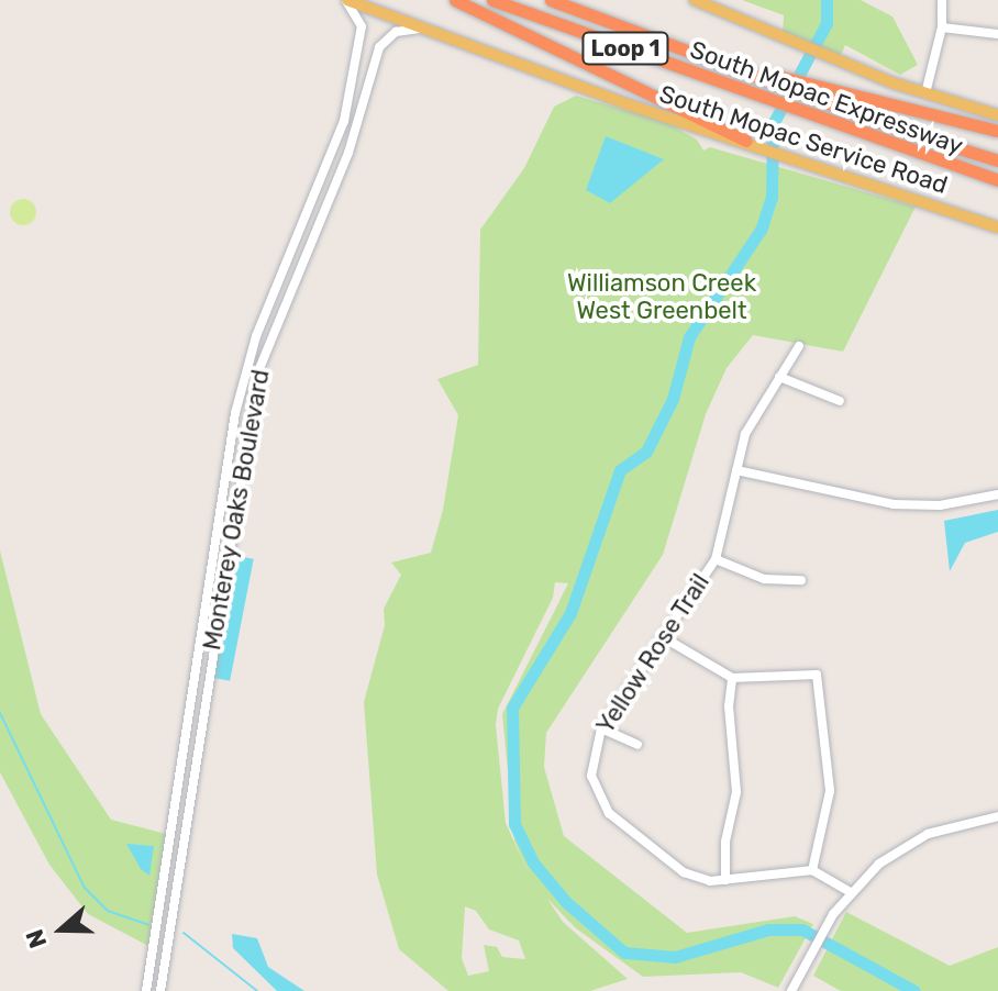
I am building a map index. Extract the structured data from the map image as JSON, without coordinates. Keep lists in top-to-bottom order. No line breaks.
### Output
{"streets":{"highway":["Loop 1","South Mopac Expressway"],"main road":["South Mopac Service Road"],"street":["Monterey Oaks Boulevard","Yellow Rose Trail"]},"crossings":[["South Mopac Service Road","Monterey Oaks Boulevard"]],"parks":["Williamson Creek West Greenbelt"],"north":"left"}
